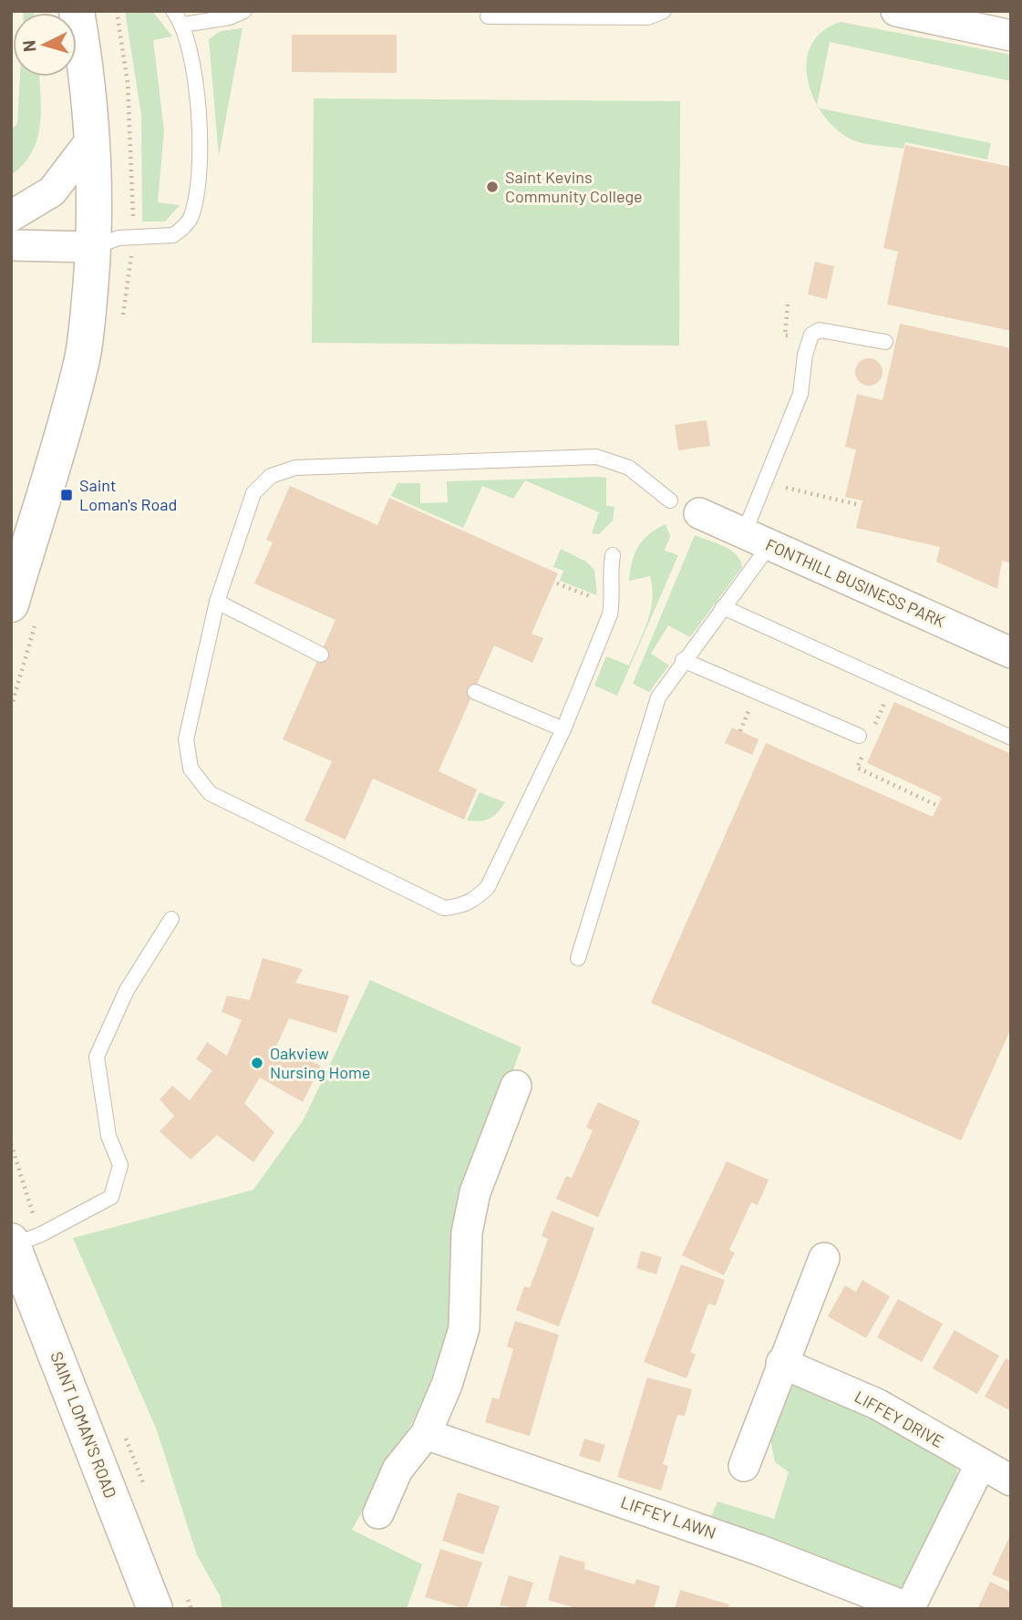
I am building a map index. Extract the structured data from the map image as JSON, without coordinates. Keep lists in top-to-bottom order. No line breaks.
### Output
{"streets":{"street":["FONTHILL BUSINESS PARK","LIFFEY DRIVE","SAINT LOMAN'S ROAD","LIFFEY LAWN"]},"places":{"other":["Saint Kevins Community College","Oakview Nursing Home"],"transit":["Saint Loman's Road"]},"north":"left"}
